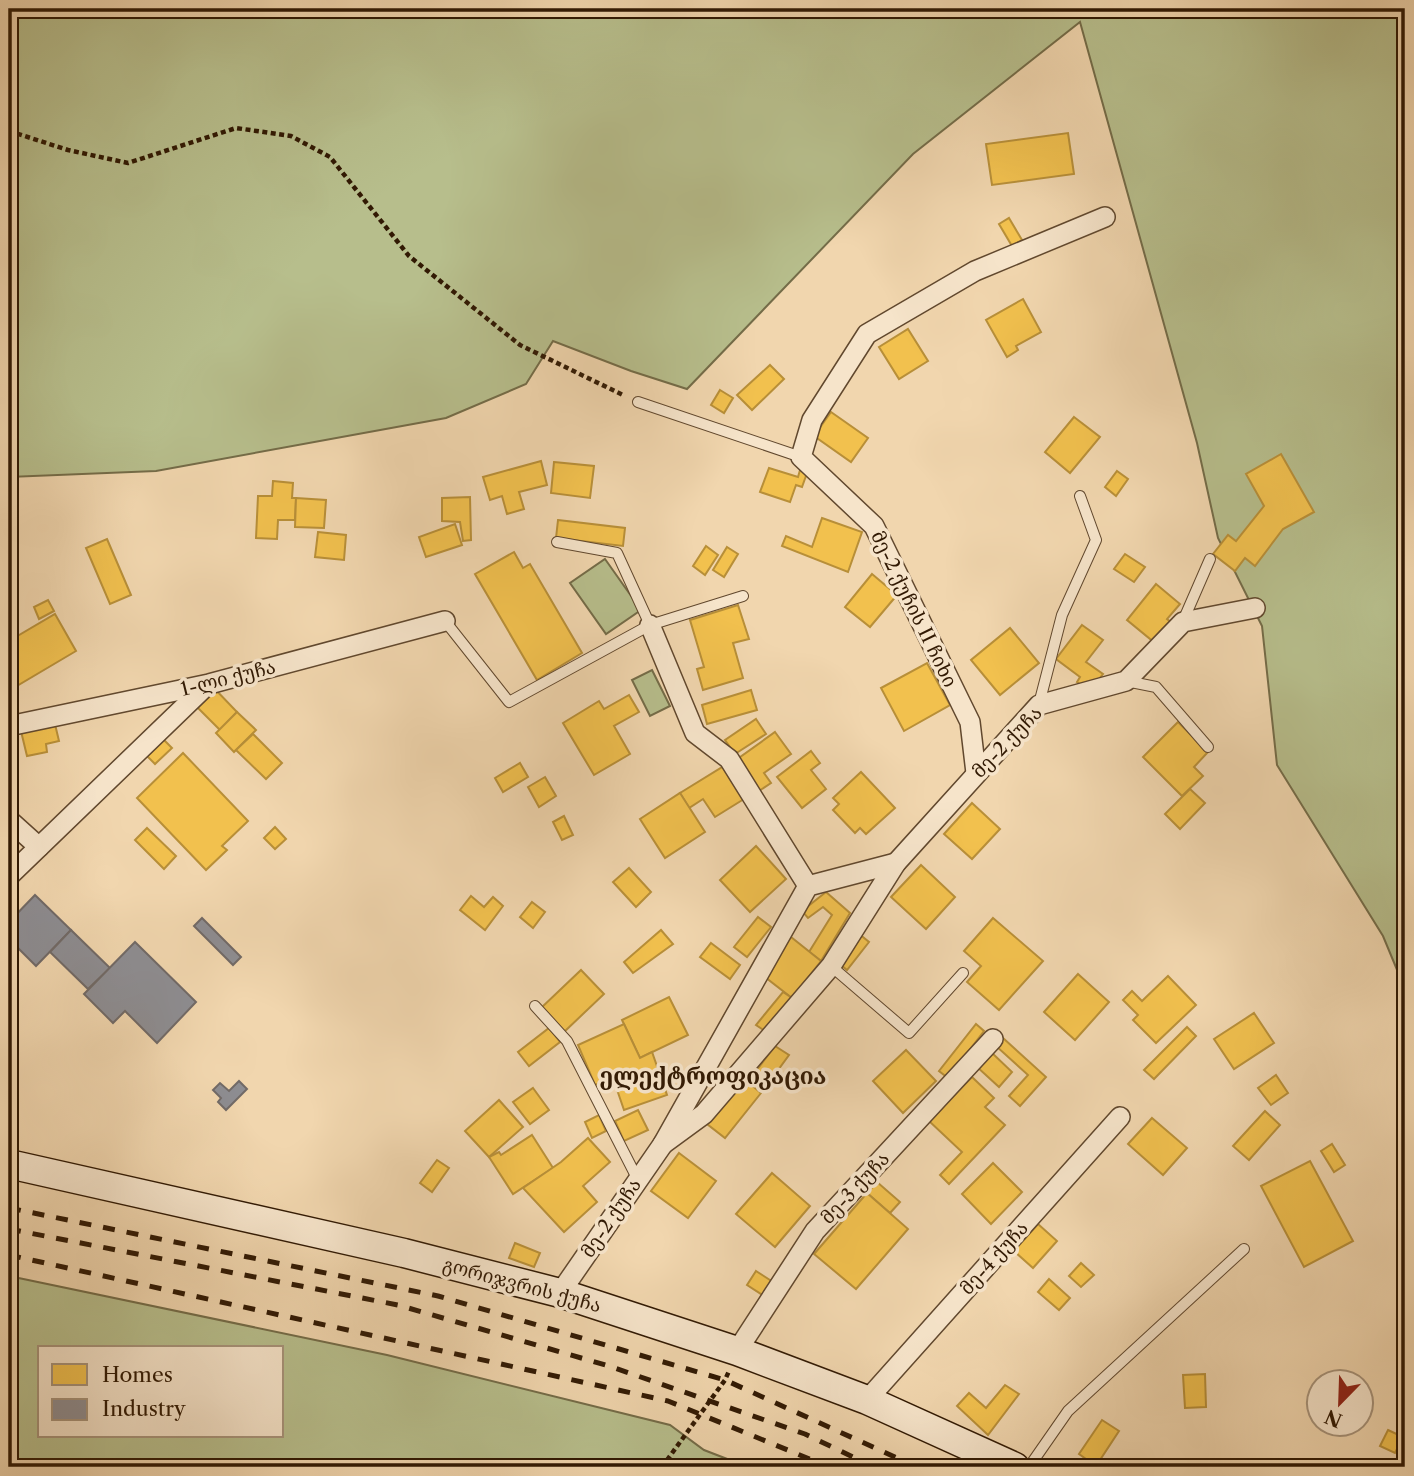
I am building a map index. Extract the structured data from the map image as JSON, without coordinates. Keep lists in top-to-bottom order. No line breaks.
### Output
{"streets":{"main road":["გორიჯვრის ქუჩა"],"street":["მე-2 ქუჩის II ჩიხი","1-ლი ქუჩა","მე-2 ქუჩა","მე-3 ქუჩა","მე-4 ქუჩა"]},"crossings":[["მე-2 ქუჩის II ჩიხი","მე-2 ქუჩა"],["მე-2 ქუჩა","გორიჯვრის ქუჩა"],["მე-3 ქუჩა","გორიჯვრის ქუჩა"],["მე-4 ქუჩა","გორიჯვრის ქუჩა"]],"districts":["ელექტროფიკაცია"],"legend":["Homes","Industry"],"north":"bottom left"}
